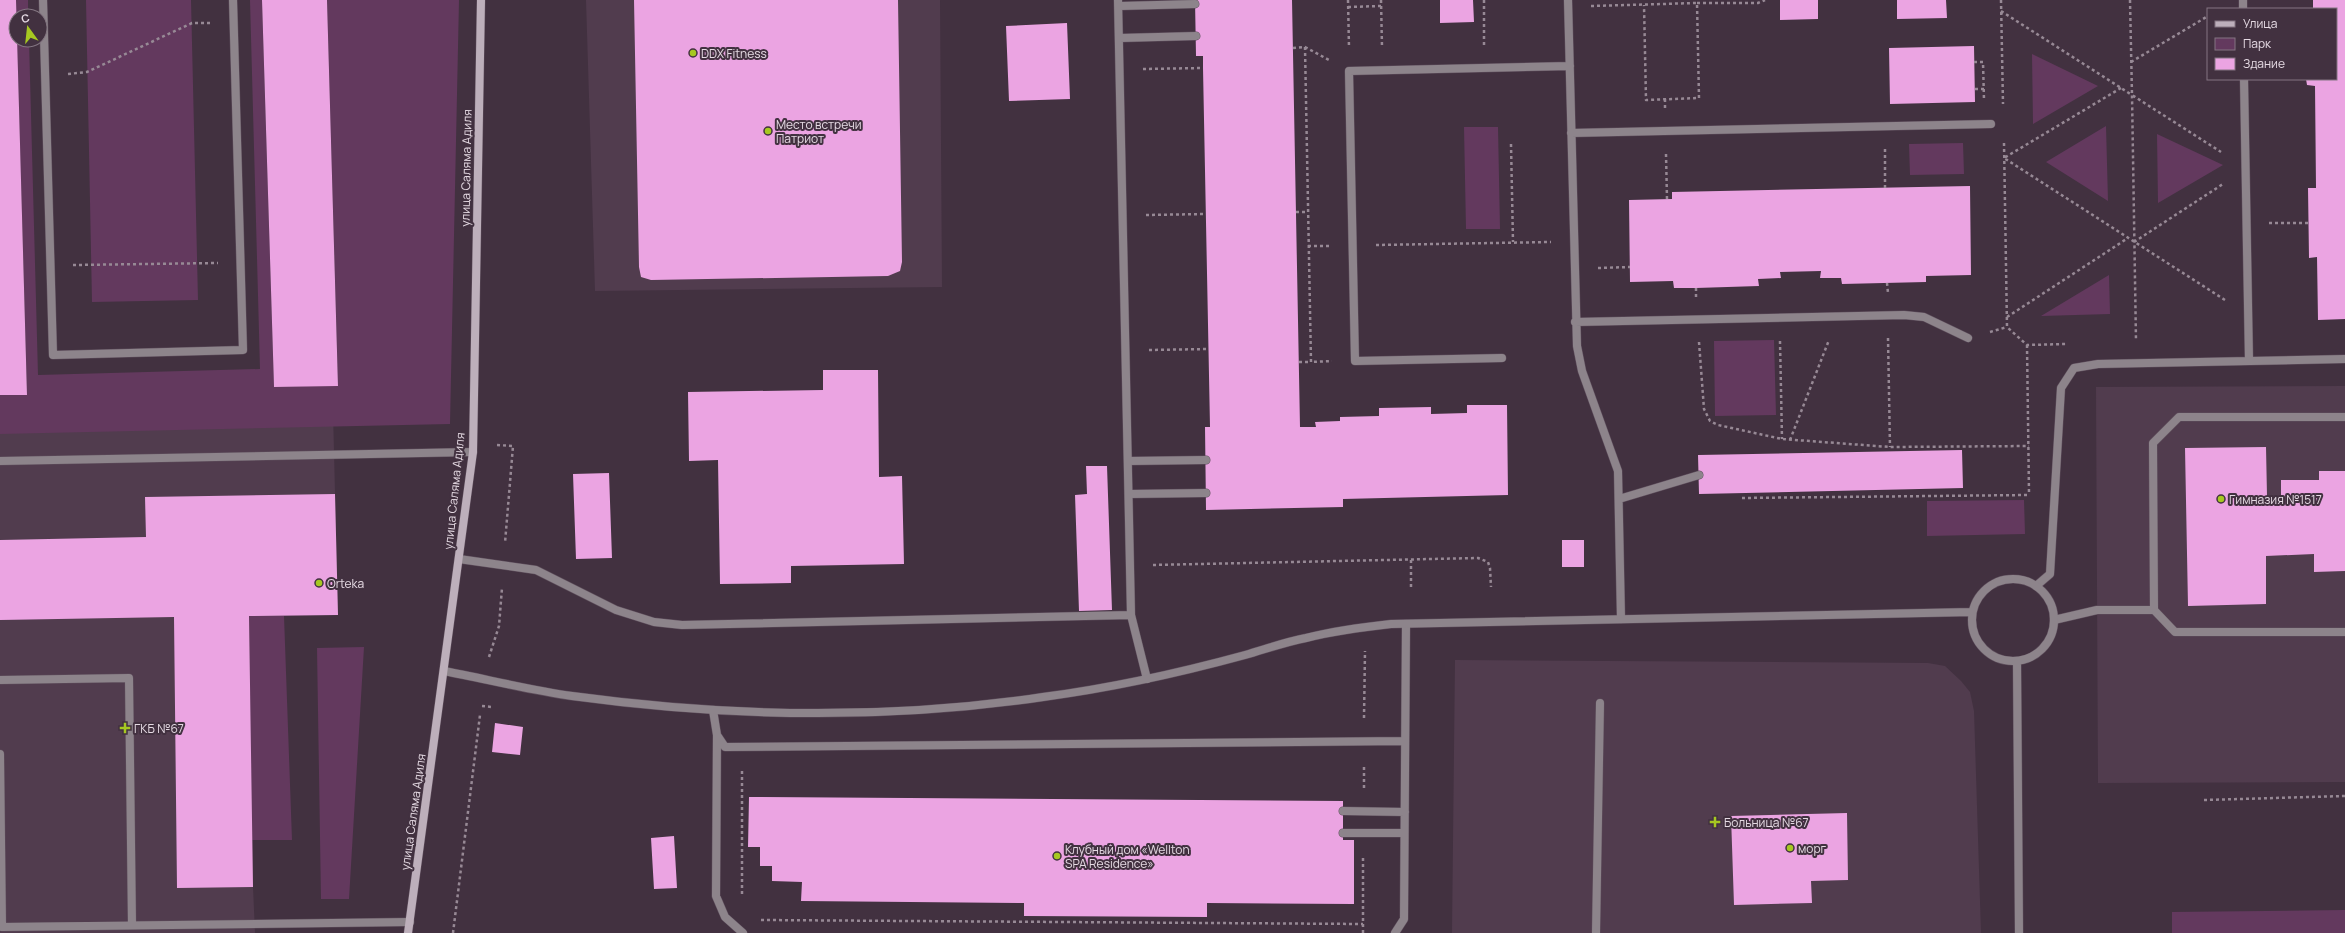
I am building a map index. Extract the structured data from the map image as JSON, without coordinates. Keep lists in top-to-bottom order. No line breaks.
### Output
{"streets":{"street":["улица Саляма Адиля"]},"places":{"other":["DDX Fitness","Место встречи Патриот","Гимназия №1517","Orteka","морг","Клубный дом «Wellton SPA Residence»"],"health":["ГКБ №67","Больница №67"]},"legend":["Улица","Парк","Здание"],"north":"top"}
